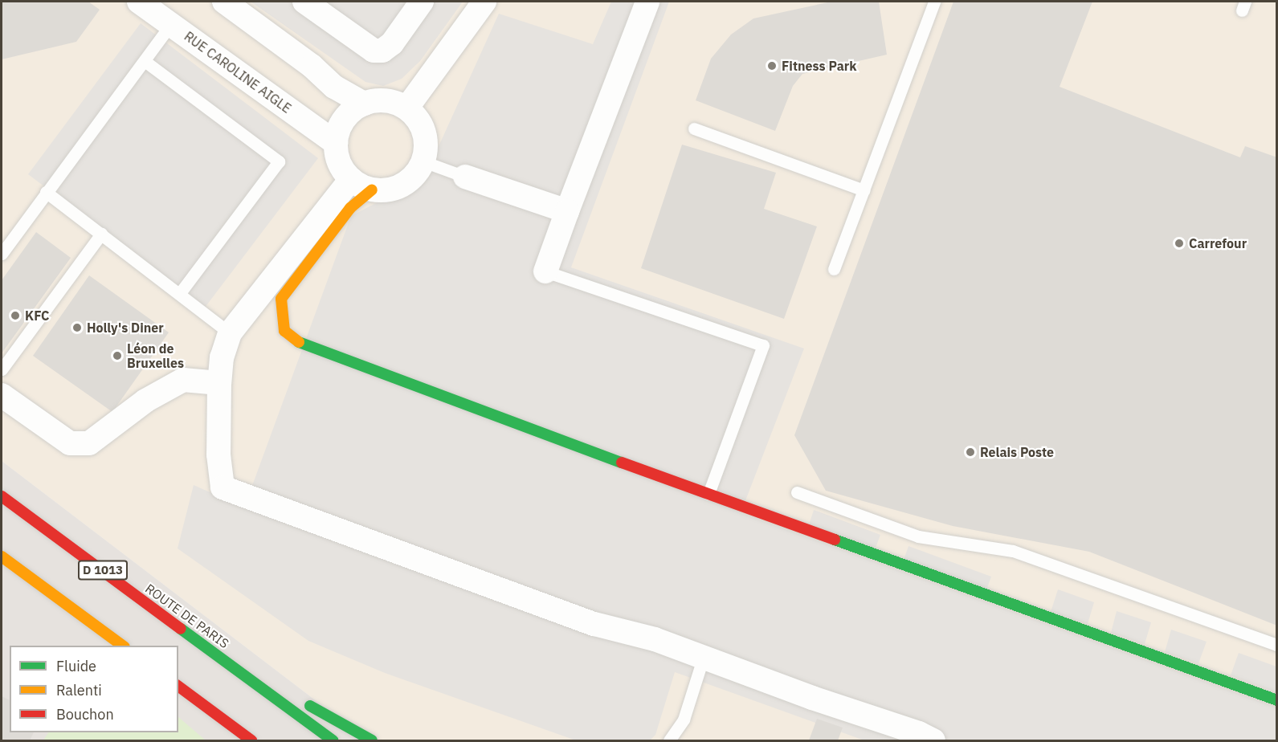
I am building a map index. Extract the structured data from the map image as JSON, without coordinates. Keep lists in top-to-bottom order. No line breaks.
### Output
{"streets":{"street":["RUE CAROLINE AIGLE","D 1013","ROUTE DE PARIS"]},"places":["Fitness Park","Carrefour","KFC","Holly's Diner","Léon de Bruxelles","Relais Poste"],"legend":["Fluide","Ralenti","Bouchon"]}
